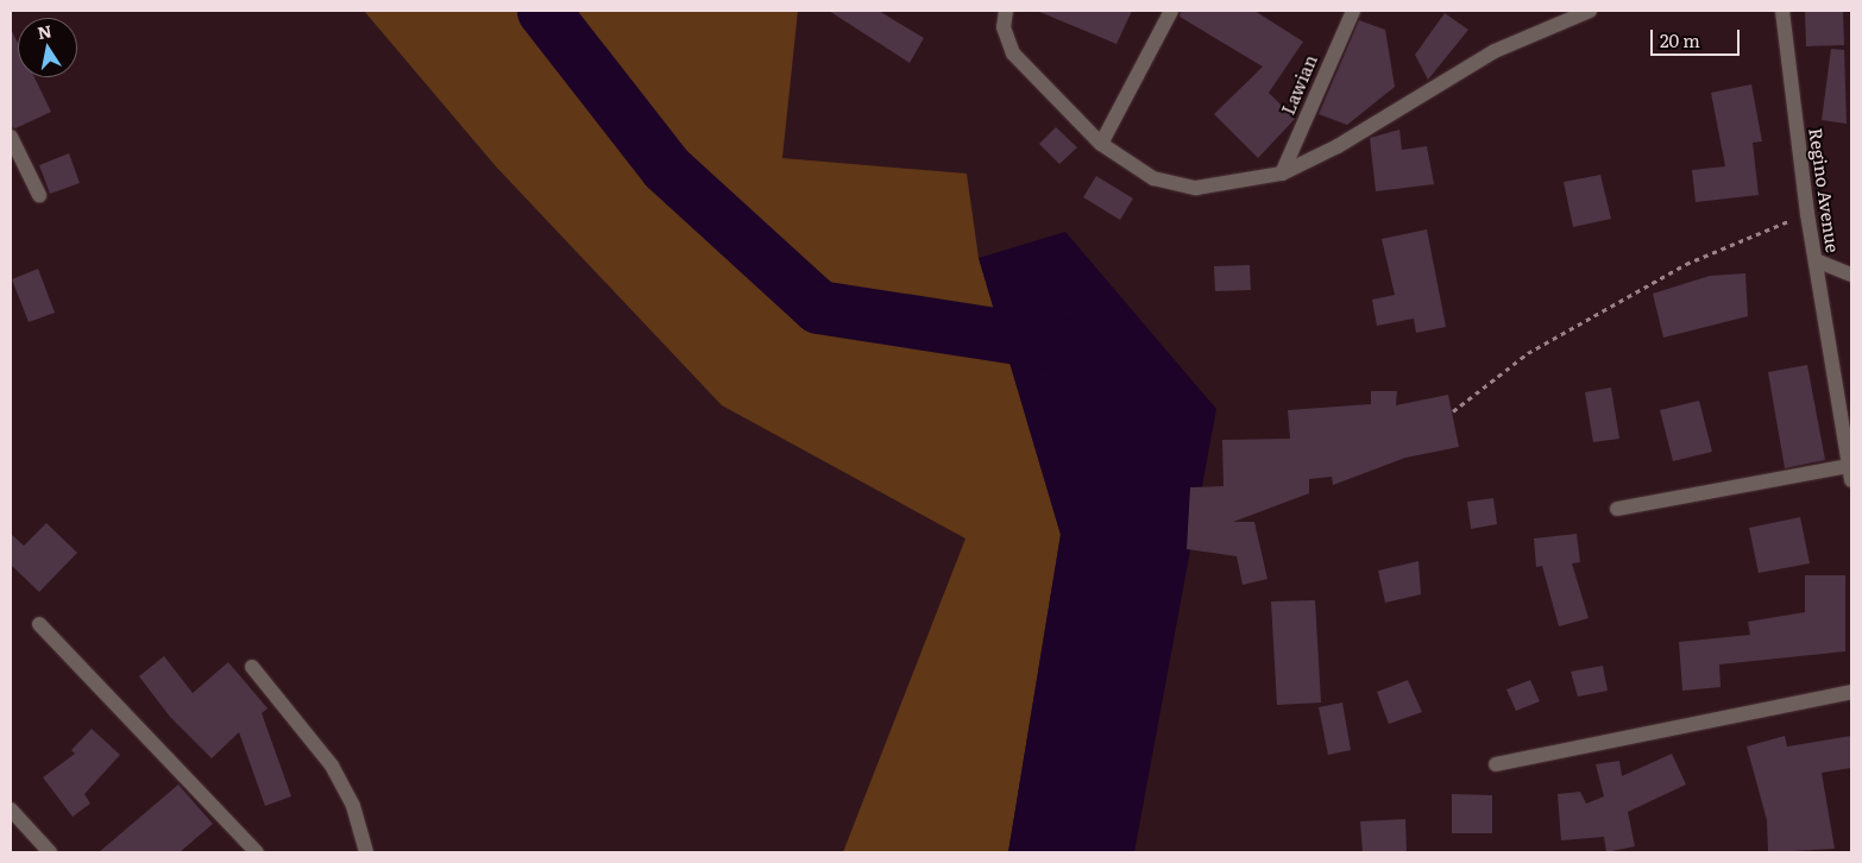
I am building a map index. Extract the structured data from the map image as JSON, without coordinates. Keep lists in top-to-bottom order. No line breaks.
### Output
{"streets":{"street":["Lawian","Regino Avenue"]},"scale_bar":"20 m","north":"top"}
